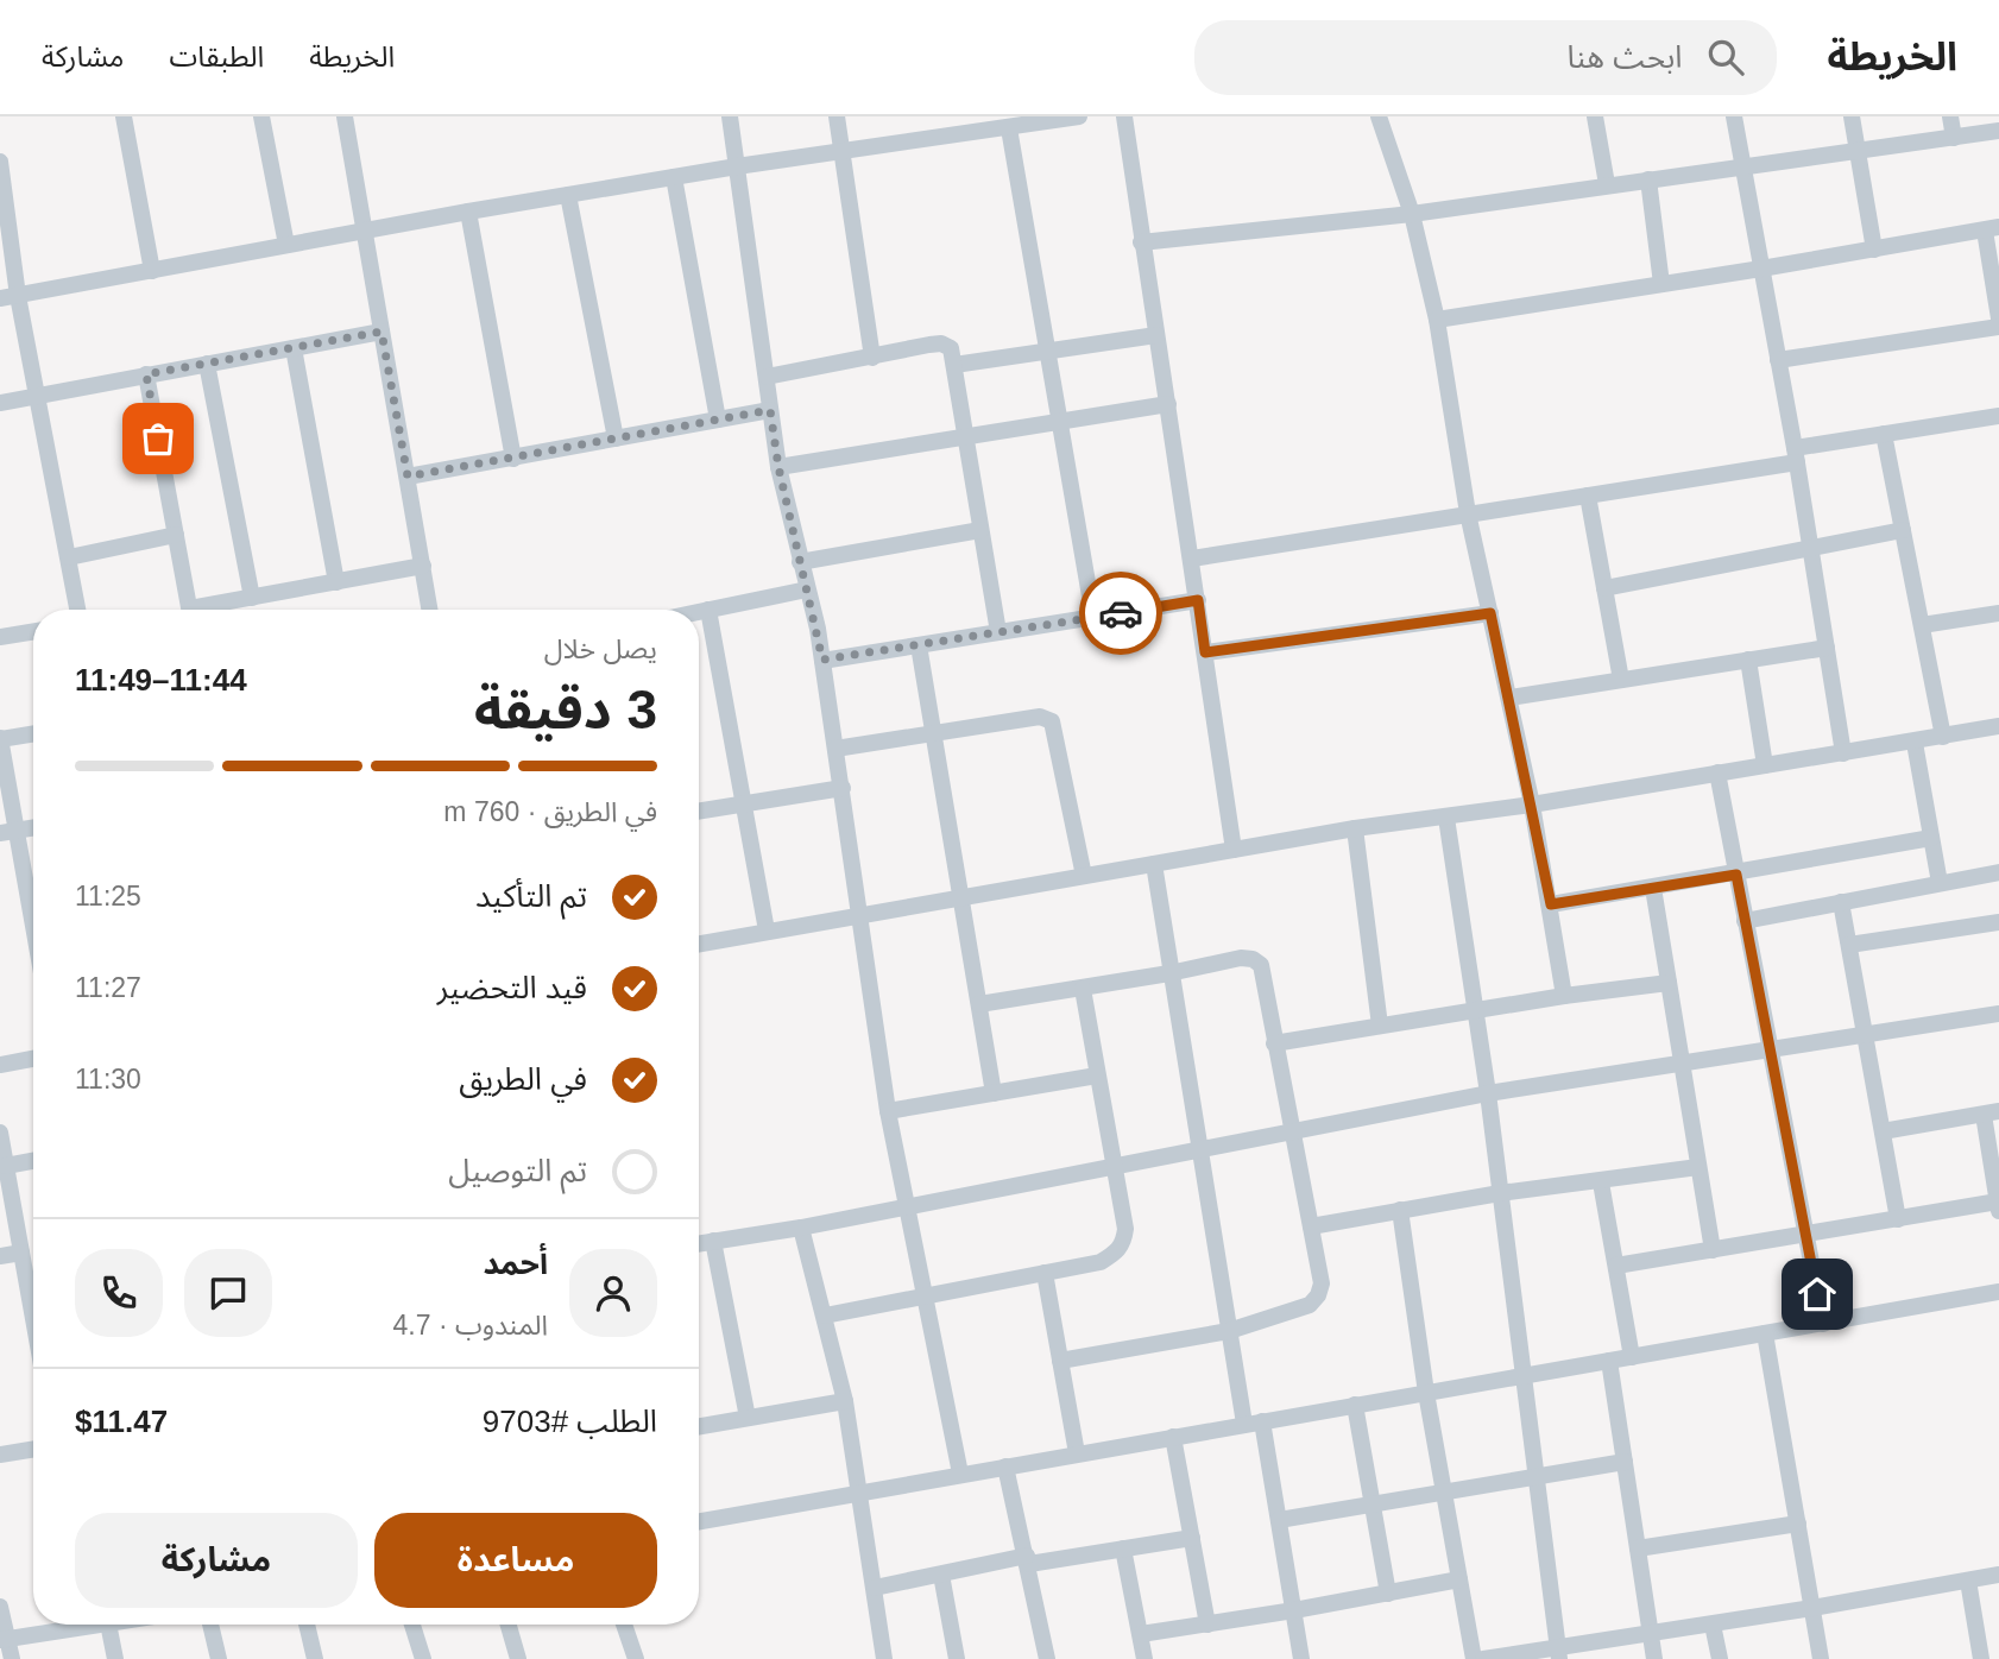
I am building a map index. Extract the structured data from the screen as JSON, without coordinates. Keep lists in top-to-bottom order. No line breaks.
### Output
{"page":{"header":"الخريطة","search":"ابحث هنا","nav":["الخريطة","الطبقات","مشاركة"],"heading":["3 دقيقة","يصل خلال","11:44–11:49"],"panel":["أحمد","المندوب · 4.7","الطلب #9703","$11.47"],"bar":"في الطريق · 760 m","list":[["تم التأكيد","11:25"],["قيد التحضير","11:27"],["في الطريق","11:30"],"تم التوصيل"],"buttons":["مساعدة","مشاركة"]}}
